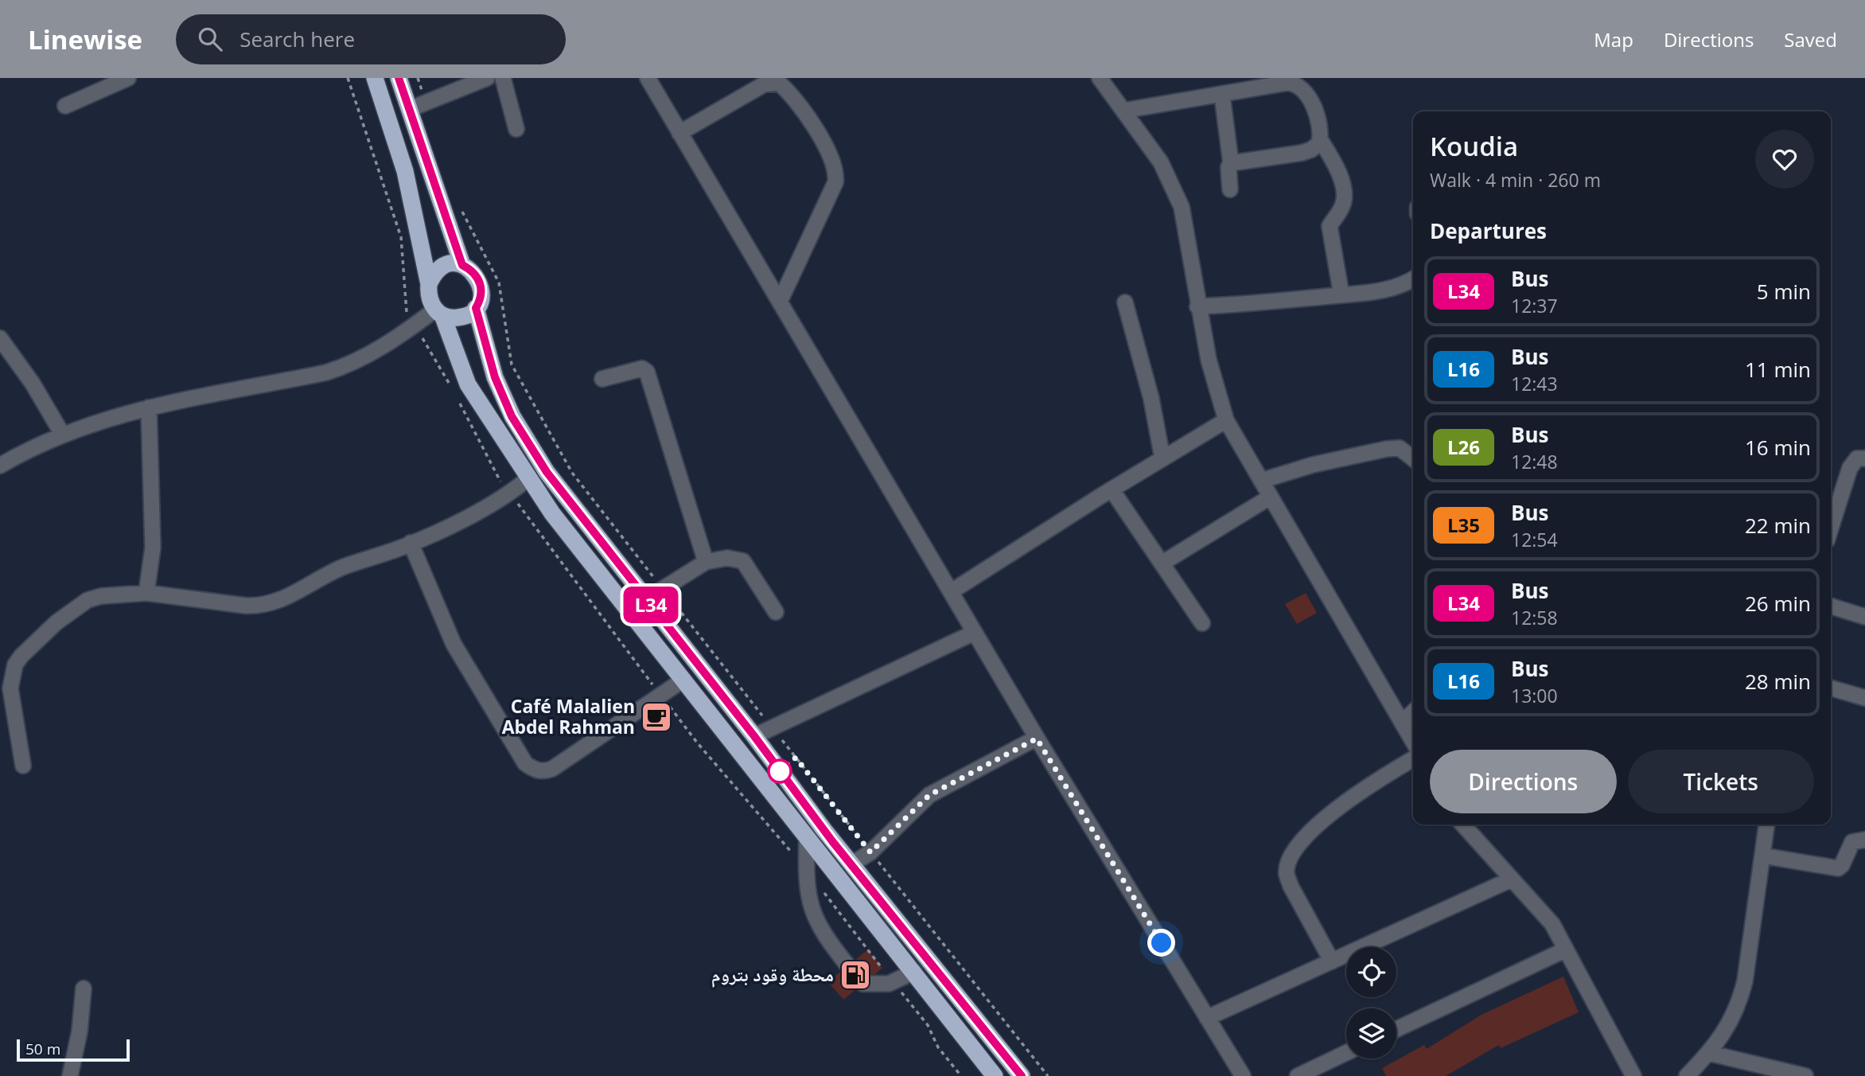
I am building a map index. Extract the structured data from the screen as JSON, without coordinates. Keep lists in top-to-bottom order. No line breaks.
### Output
{"places":{"cafe":["Café Malalien Abdel Rahman"],"fuel station":["محطة وقود بتروم"]},"lines":["bus line L34"],"scale_bar":"50 m","page":{"header":"Linewise","search":"Search here","nav":["Map","Directions","Saved"],"on_map":"L34","heading":[["Koudia","Walk · 4 min · 260 m"],"Departures"],"list":[{"mark":"L34","name":"Bus","note":"12:37","value":"5 min"},{"mark":"L16","name":"Bus","note":"12:43","value":"11 min"},{"mark":"L26","name":"Bus","note":"12:48","value":"16 min"},{"mark":"L35","name":"Bus","note":"12:54","value":"22 min"},{"mark":"L34","name":"Bus","note":"12:58","value":"26 min"},{"mark":"L16","name":"Bus","note":"13:00","value":"28 min"}],"buttons":["Directions","Tickets"],"scale":"50 m"}}
